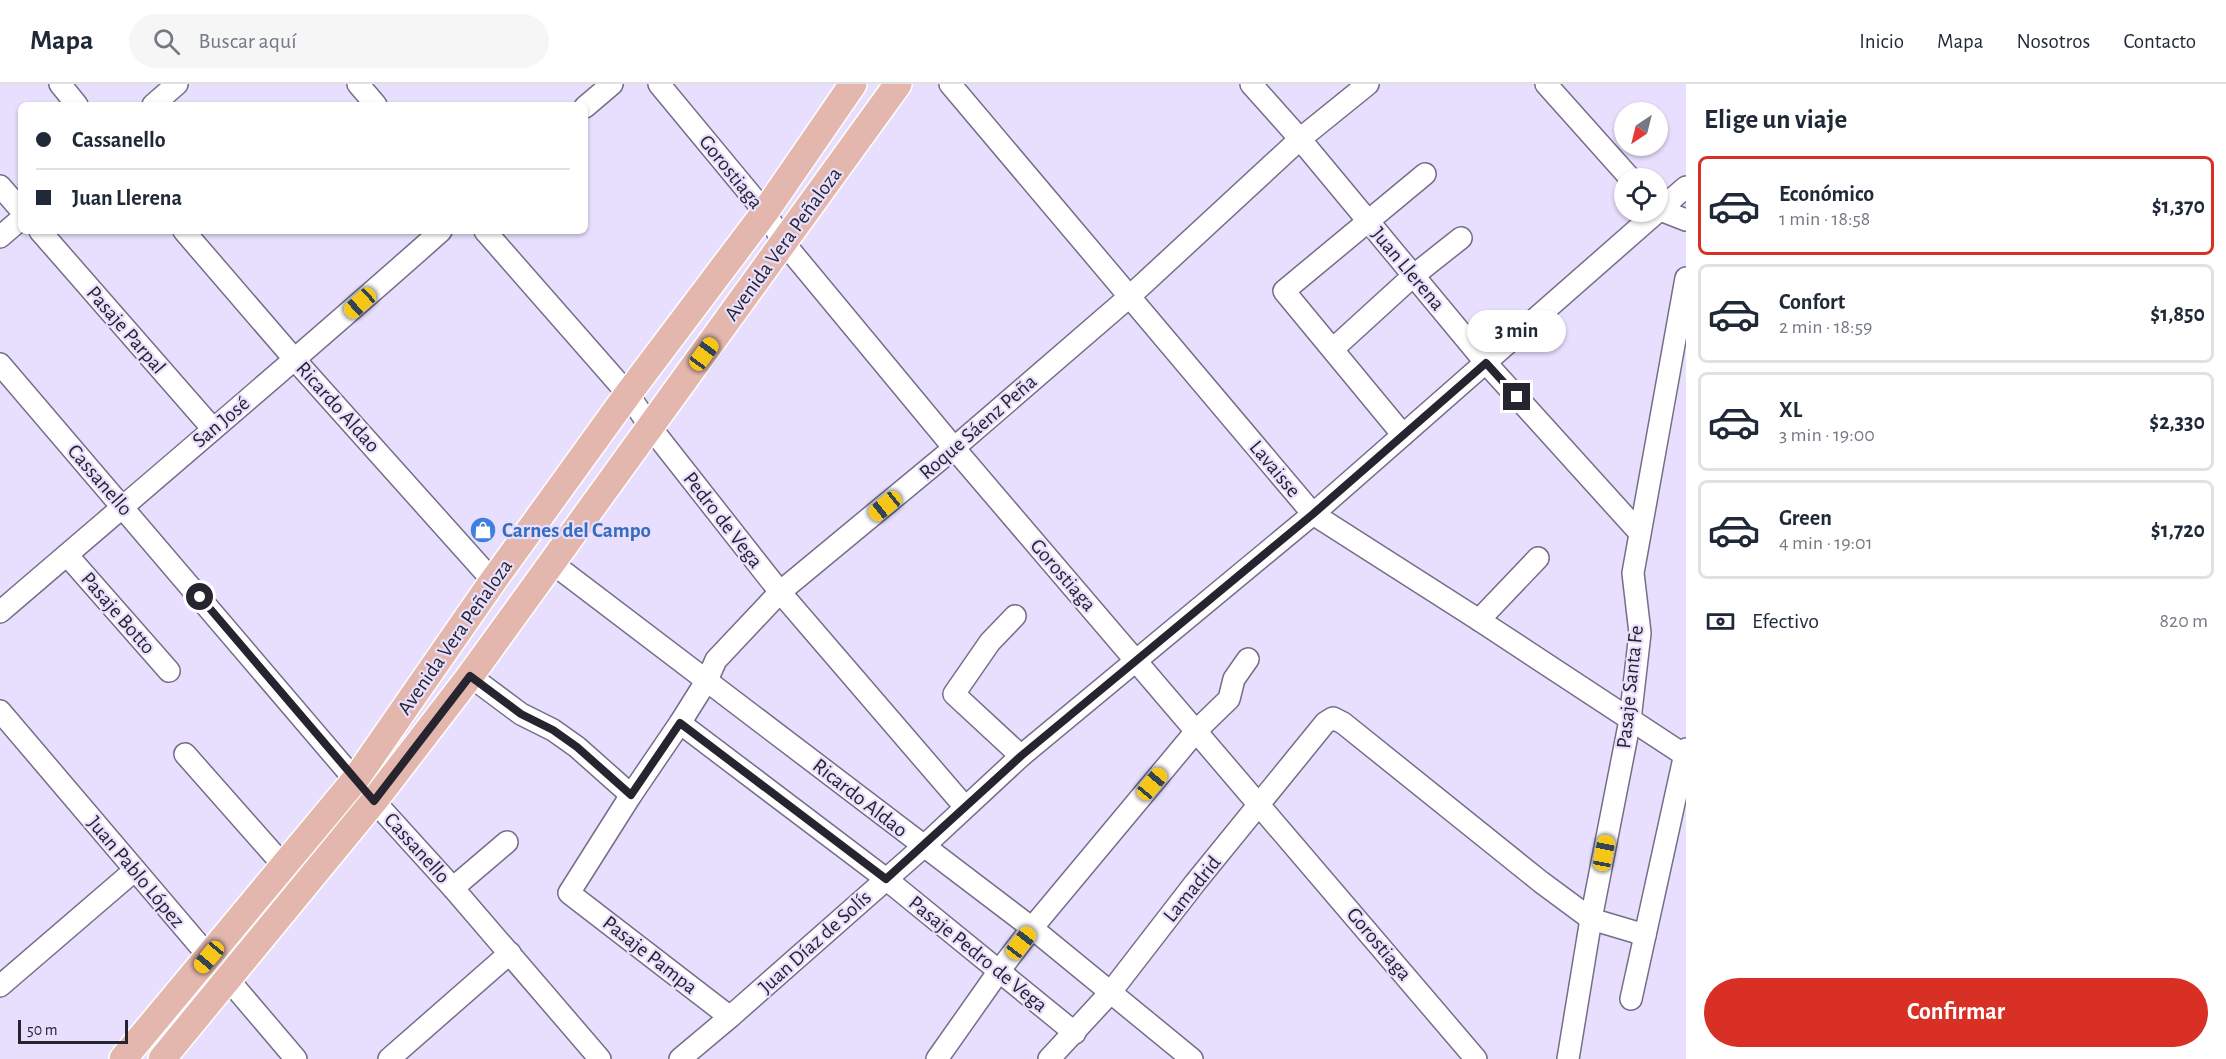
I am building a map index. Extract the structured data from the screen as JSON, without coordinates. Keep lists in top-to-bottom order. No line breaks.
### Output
{"streets":{"main road":["Avenida Vera Peñaloza"],"street":["Gorostiaga","Juan Llerena","Pasaje Parpal","Ricardo Aldao","San José","Roque Sáenz Peña","Lavaisse","Cassanello","Pedro de Vega","Pasaje Botto","Pasaje Santa Fe","Juan Pablo López","Lamadrid","Juan Díaz de Solís","Pasaje Pedro de Vega","Pasaje Pampa"]},"crossings":[["Gorostiaga","Avenida Vera Peñaloza"],["Gorostiaga","Roque Sáenz Peña"],["Gorostiaga","Lamadrid"],["Gorostiaga","Juan Díaz de Solís"],["Avenida Vera Peñaloza","Ricardo Aldao"],["Avenida Vera Peñaloza","Cassanello"],["Avenida Vera Peñaloza","Pedro de Vega"],["Avenida Vera Peñaloza","Juan Pablo López"],["Juan Llerena","Roque Sáenz Peña"],["Juan Llerena","Pasaje Santa Fe"],["Juan Llerena","Juan Díaz de Solís"],["Pasaje Parpal","San José"],["Ricardo Aldao","San José"],["Ricardo Aldao","Roque Sáenz Peña"],["Ricardo Aldao","Lamadrid"],["Ricardo Aldao","Juan Díaz de Solís"],["San José","Cassanello"],["San José","Pasaje Botto"],["Roque Sáenz Peña","Lavaisse"],["Roque Sáenz Peña","Pedro de Vega"],["Roque Sáenz Peña","Pasaje Pedro de Vega"],["Roque Sáenz Peña","Pasaje Pampa"],["Lavaisse","Pasaje Santa Fe"],["Lavaisse","Juan Díaz de Solís"],["Pedro de Vega","Juan Díaz de Solís"],["Pasaje Santa Fe","Lamadrid"],["Lamadrid","Pasaje Pedro de Vega"],["Juan Díaz de Solís","Pasaje Pedro de Vega"],["Juan Díaz de Solís","Pasaje Pampa"]],"places":{"shop":["Carnes del Campo"]},"scale_bar":"50 m","north":"bottom left","page":{"header":"Mapa","search":"Buscar aquí","nav":["Inicio","Mapa","Nosotros","Contacto"],"heading":"Elige un viaje","banner":["Cassanello","Juan Llerena"],"list":[{"name":"Económico","note":"1 min · 18:58","value":"$1,370"},{"name":"Confort","note":"2 min · 18:59","value":"$1,850"},{"name":"XL","note":"3 min · 19:00","value":"$2,330"},{"name":"Green","note":"4 min · 19:01","value":"$1,720"}],"bubble":"3 min","pay":["Efectivo","820 m"],"buttons":"Confirmar","scale":"50 m"}}
